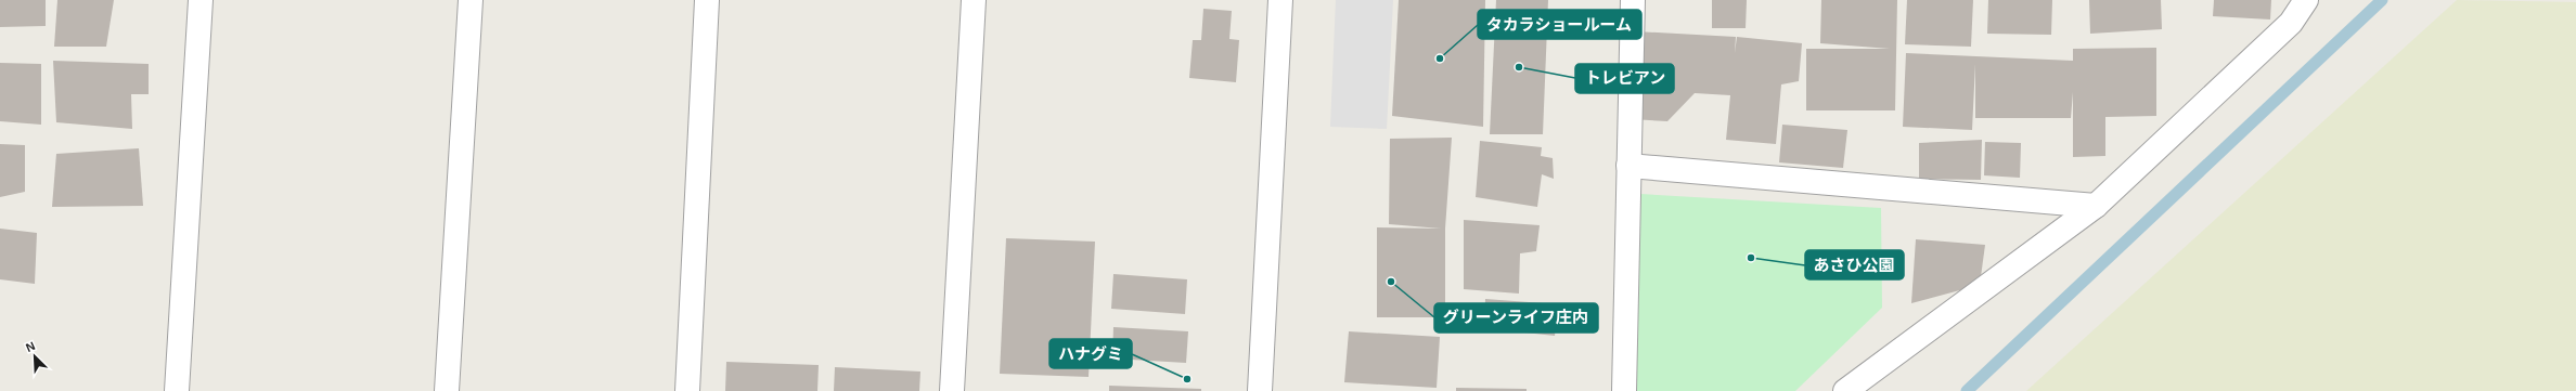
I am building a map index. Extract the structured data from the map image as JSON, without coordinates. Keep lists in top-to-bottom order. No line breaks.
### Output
{"places":["タカラショールーム","トレビアン","あさひ公園","グリーンライフ庄内","ハナグミ"],"north":"top left"}
